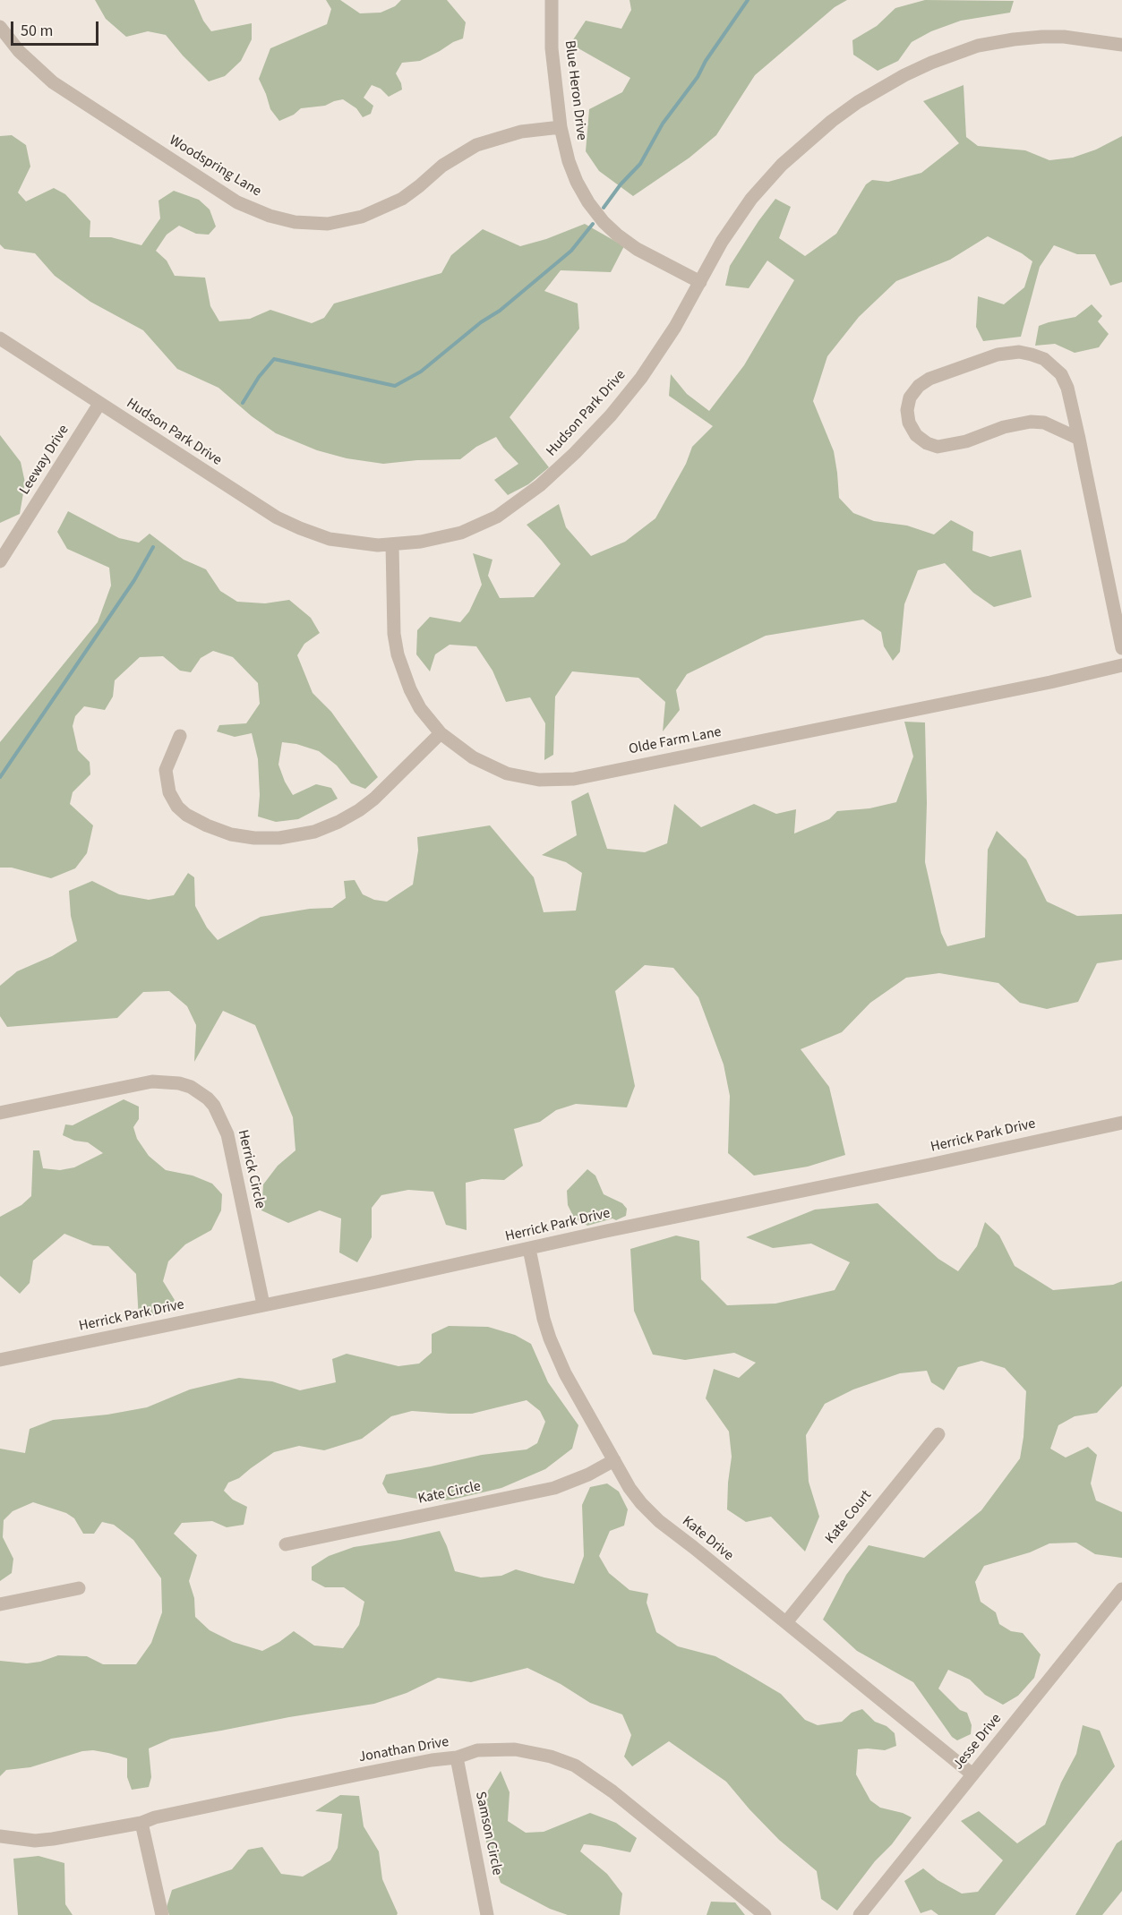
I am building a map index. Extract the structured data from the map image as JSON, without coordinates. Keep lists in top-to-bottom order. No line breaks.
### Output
{"streets":{"street":["Blue Heron Drive","Woodspring Lane","Hudson Park Drive","Leeway Drive","Olde Farm Lane","Herrick Park Drive","Herrick Circle","Kate Circle","Kate Court","Kate Drive","Jesse Drive","Jonathan Drive","Samson Circle"]},"crossings":[["Blue Heron Drive","Woodspring Lane"],["Blue Heron Drive","Hudson Park Drive"],["Hudson Park Drive","Leeway Drive"],["Hudson Park Drive","Olde Farm Lane"],["Herrick Park Drive","Herrick Circle"],["Herrick Park Drive","Kate Drive"],["Kate Circle","Kate Drive"],["Kate Court","Kate Drive"],["Kate Drive","Jesse Drive"],["Jonathan Drive","Samson Circle"]],"scale_bar":"50 m"}
